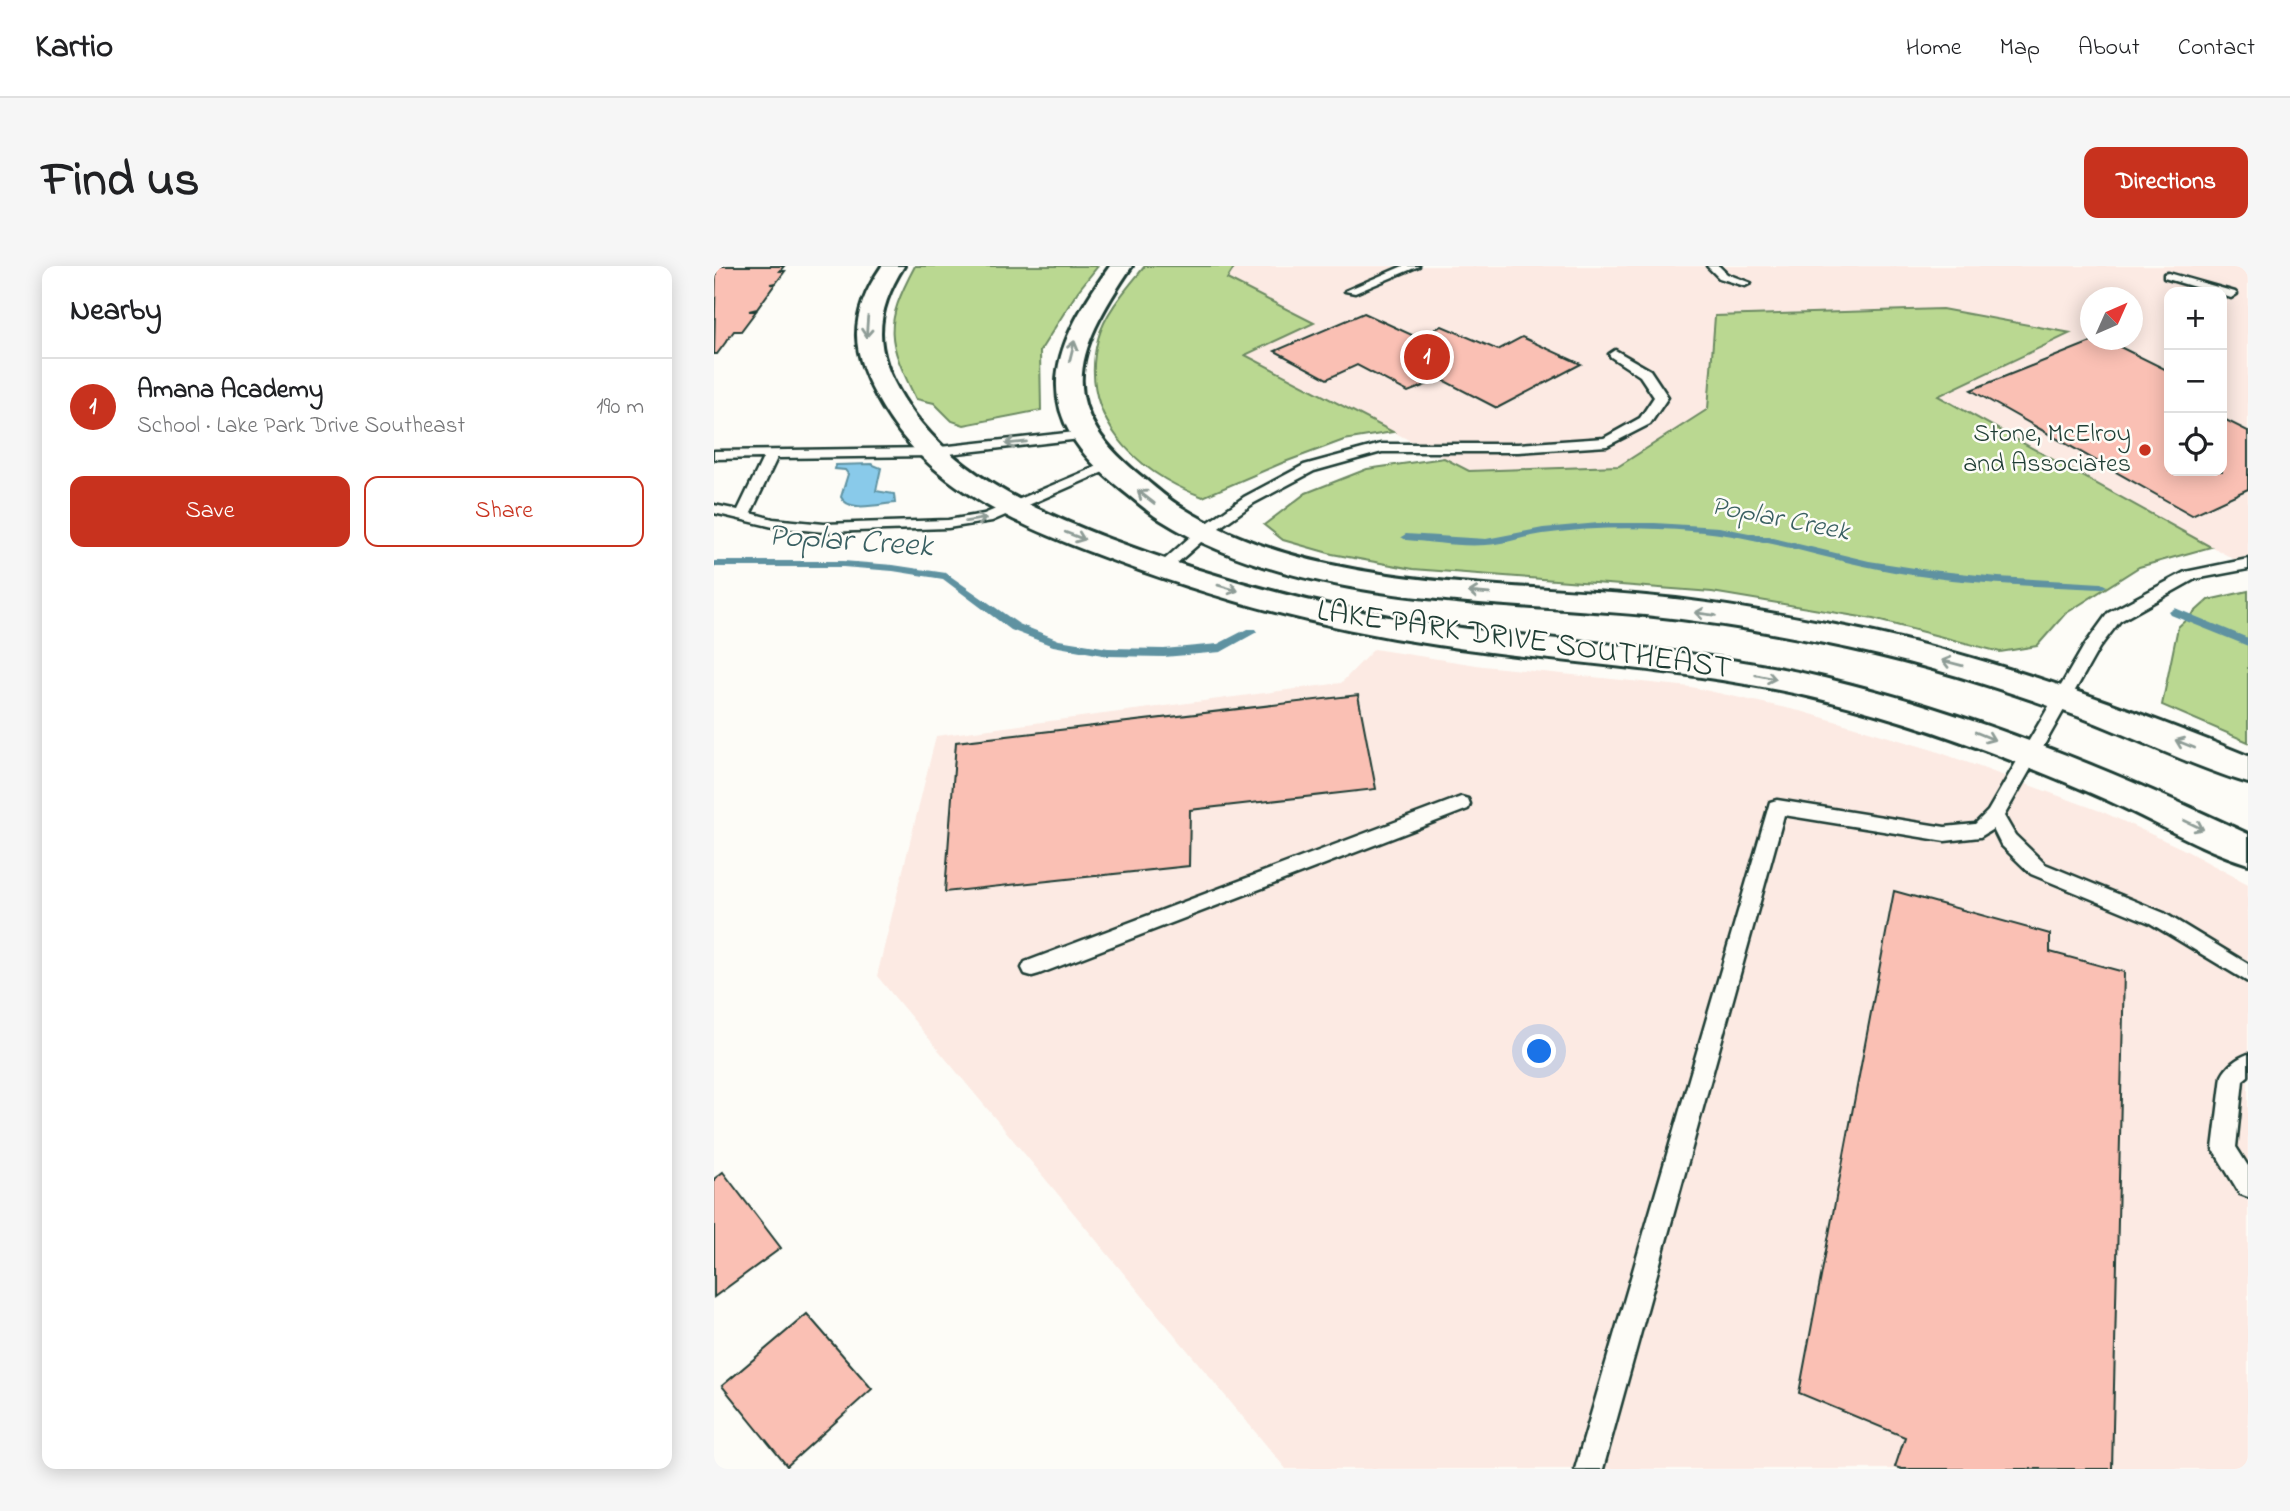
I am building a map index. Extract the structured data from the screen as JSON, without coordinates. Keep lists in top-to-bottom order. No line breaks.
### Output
{"streets":{"street":["LAKE PARK DRIVE SOUTHEAST"]},"water":["Poplar Creek"],"places":["Stone, McElroy and Associates"],"north":"top right","page":{"header":"Kartio","nav":["Home","Map","About","Contact"],"title":"Find us","buttons":["Directions",["Save","Share"]],"heading":"Nearby","map_buttons":["+","−"],"pins":"1","list":[{"mark":"1","name":"Amana Academy","note":"School · Lake Park Drive Southeast","value":"190 m"}]}}
